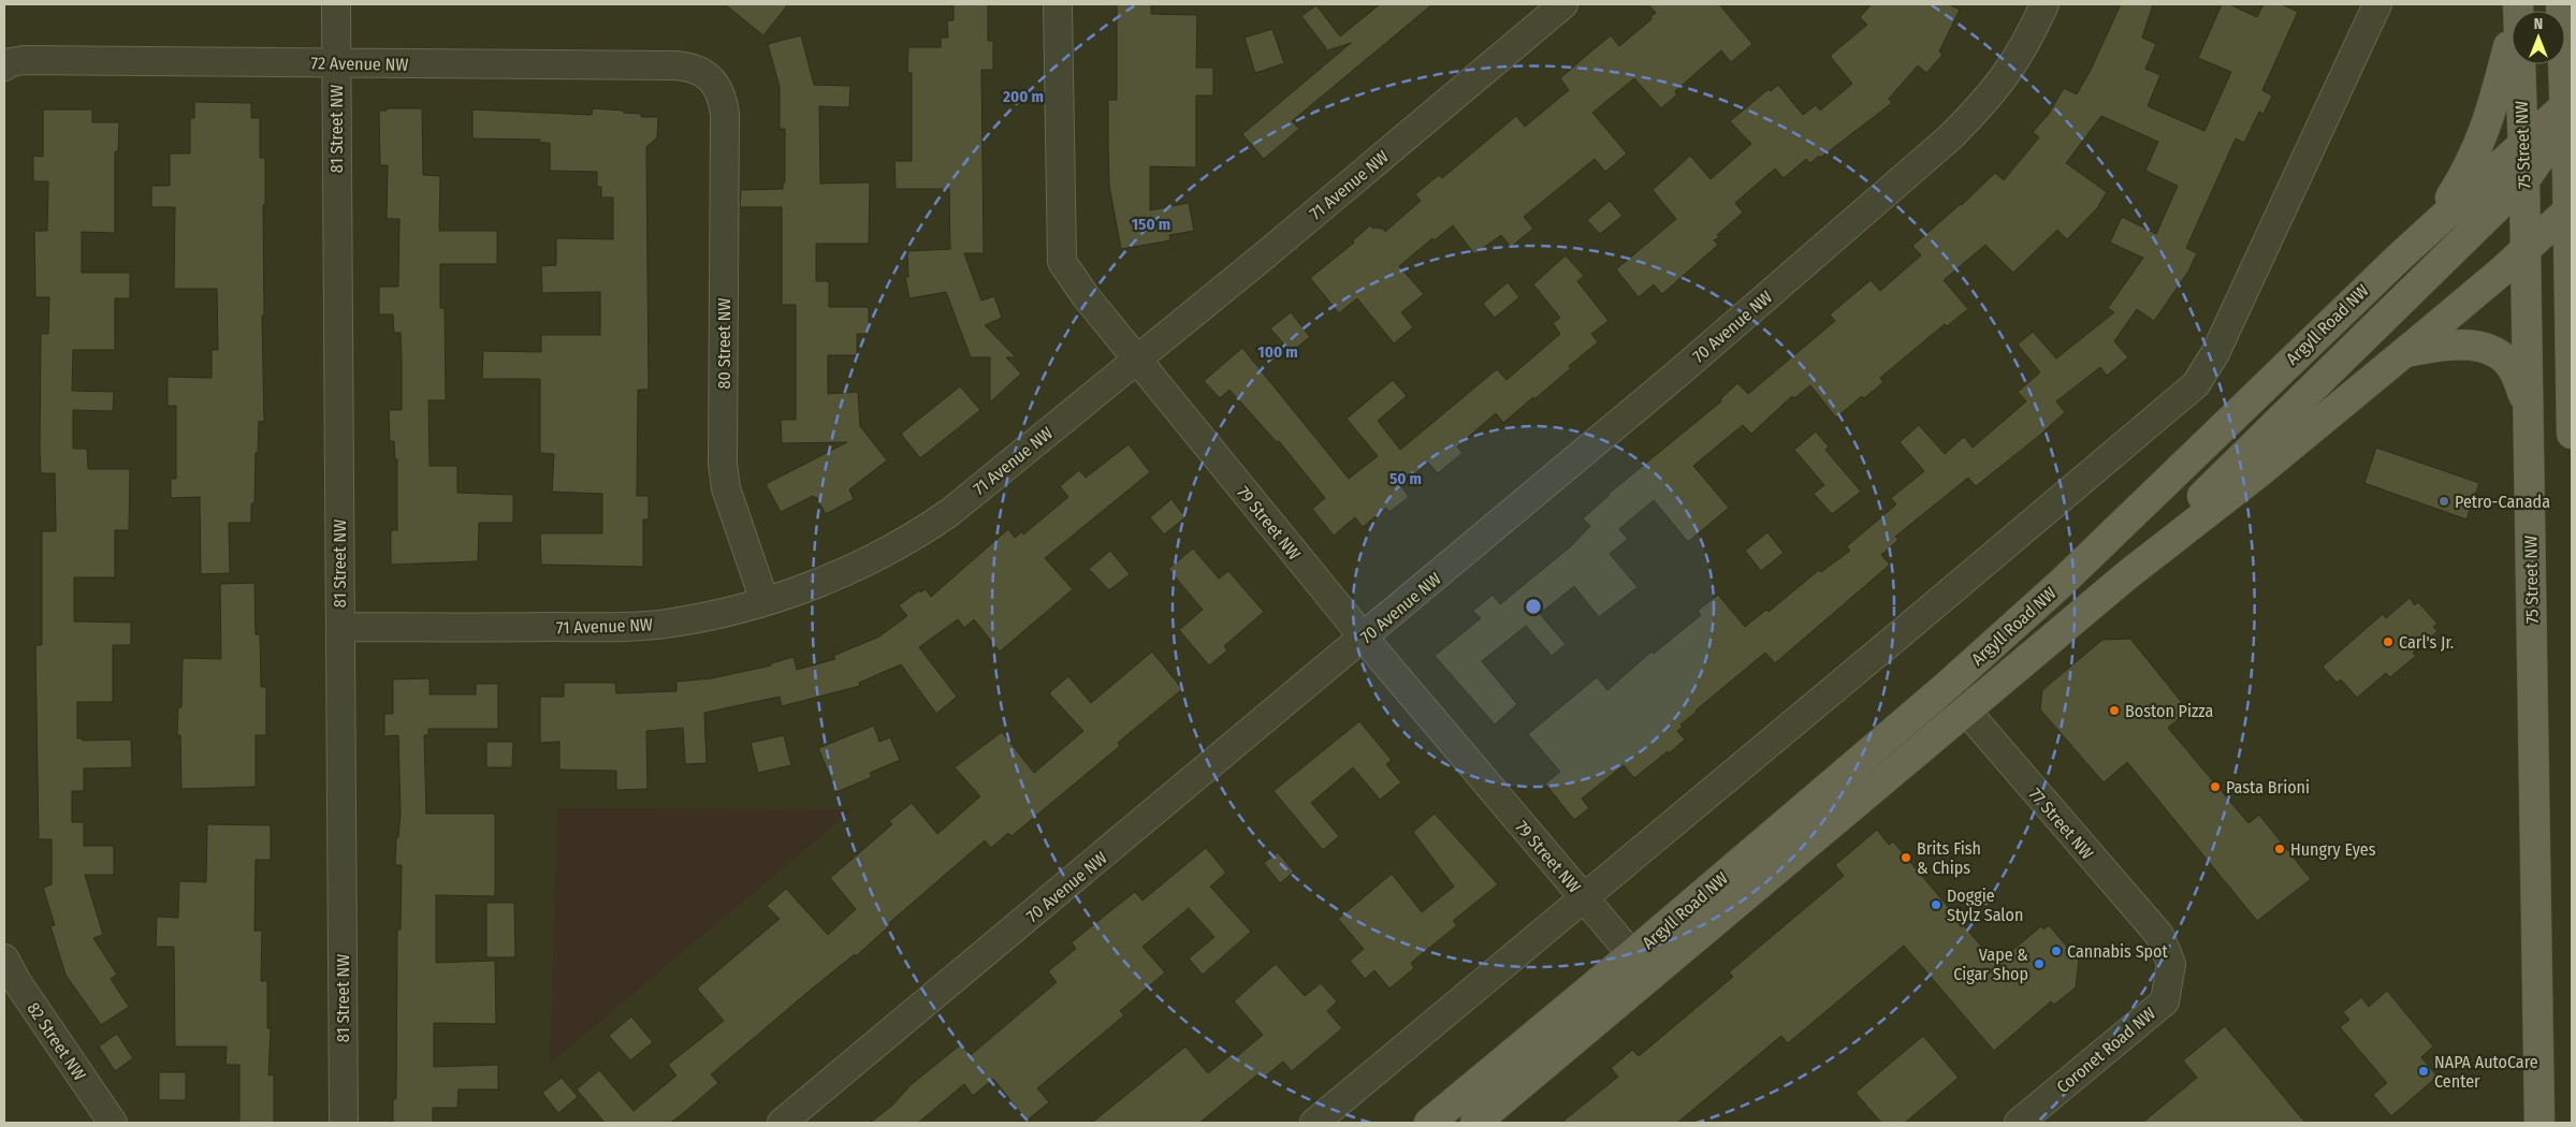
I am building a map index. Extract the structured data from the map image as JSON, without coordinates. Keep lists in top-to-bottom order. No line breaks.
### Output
{"streets":{"main road":["75 Street NW","Argyll Road NW"],"street":["72 Avenue NW","81 Street NW","71 Avenue NW","70 Avenue NW","80 Street NW","79 Street NW","77 Street NW","82 Street NW","Coronet Road NW"]},"crossings":[["72 Avenue NW","81 Street NW"],["72 Avenue NW","80 Street NW"],["81 Street NW","71 Avenue NW"],["75 Street NW","Argyll Road NW"],["71 Avenue NW","80 Street NW"],["71 Avenue NW","79 Street NW"],["Argyll Road NW","79 Street NW"],["Argyll Road NW","77 Street NW"],["70 Avenue NW","79 Street NW"],["77 Street NW","Coronet Road NW"]],"places":["Petro-Canada","Carl's Jr.","Boston Pizza","Pasta Brioni","Hungry Eyes","Brits Fish & Chips","Doggie Stylz Salon","Cannabis Spot","Vape & Cigar Shop","NAPA AutoCare Center"],"north":"top","rings":["200 m","150 m","100 m","50 m"]}
